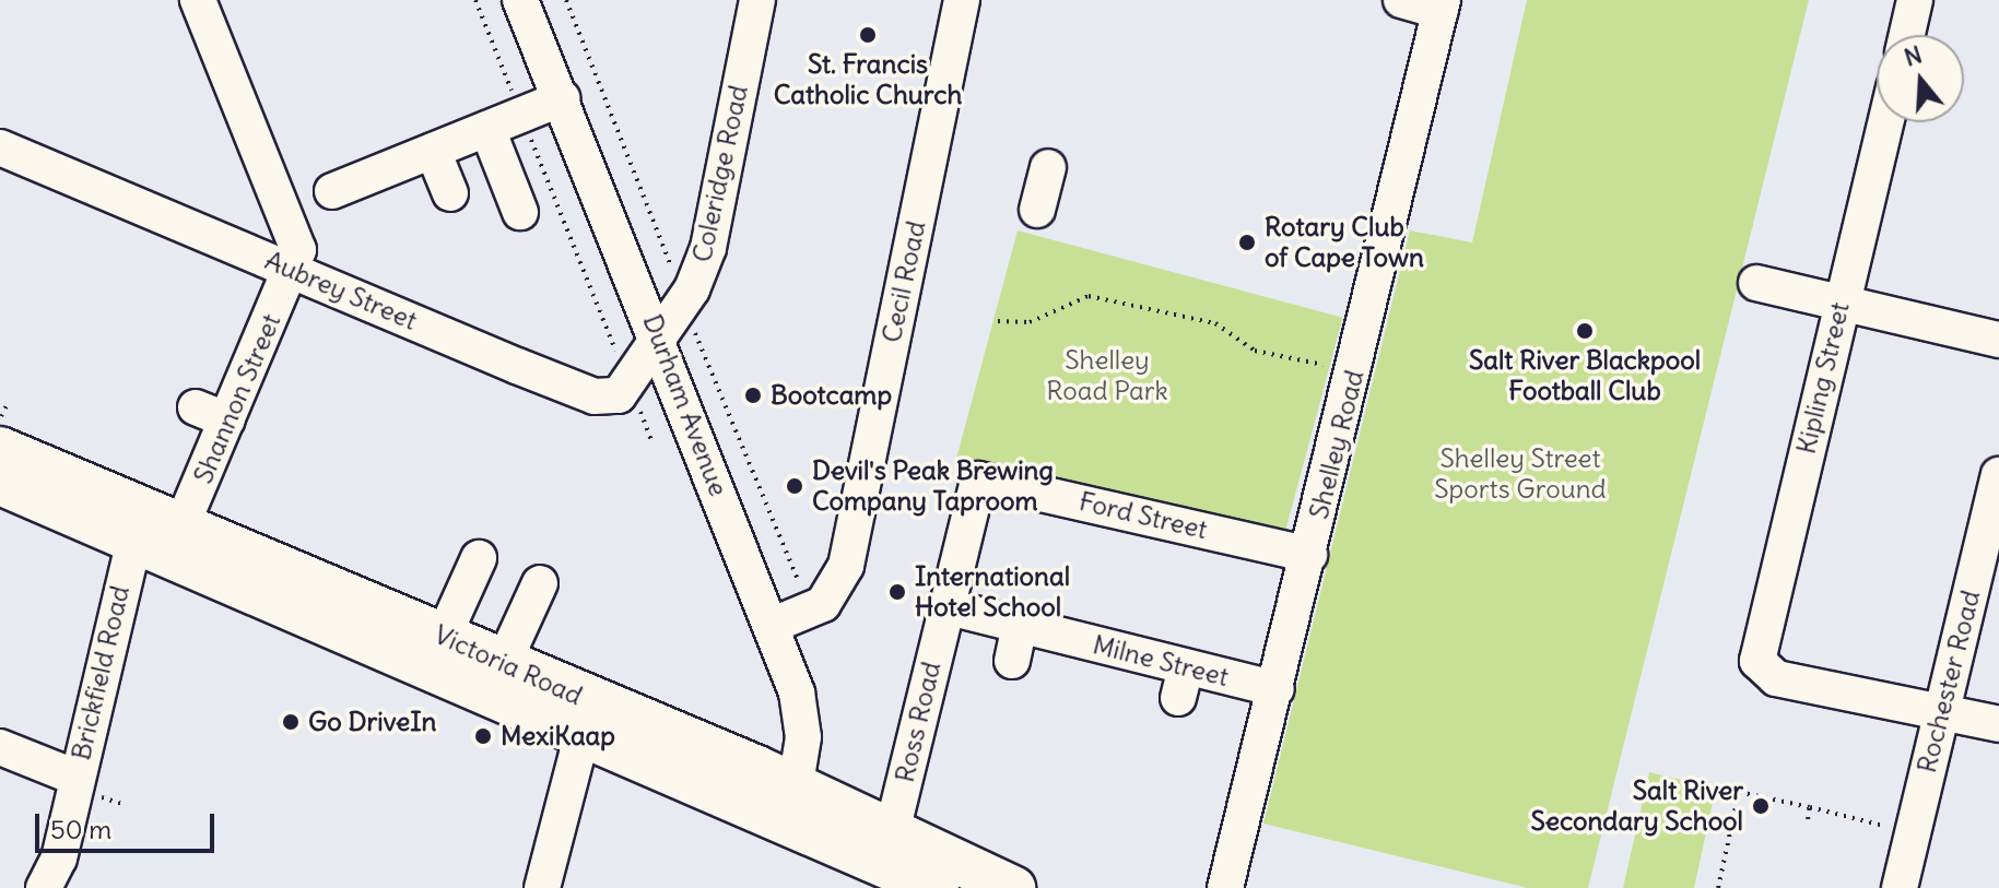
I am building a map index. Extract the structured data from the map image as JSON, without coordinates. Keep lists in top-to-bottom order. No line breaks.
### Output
{"streets":{"main road":["Victoria Road"],"street":["Coleridge Road","Cecil Road","Aubrey Street","Kipling Street","Shannon Street","Durham Avenue","Shelley Road","Ford Street","Milne Street","Brickfield Road","Rochester Road","Ross Road"]},"crossings":[["Coleridge Road","Durham Avenue"],["Cecil Road","Durham Avenue"],["Aubrey Street","Shannon Street"],["Kipling Street","Rochester Road"],["Shannon Street","Victoria Road"],["Shannon Street","Brickfield Road"],["Durham Avenue","Victoria Road"],["Shelley Road","Ford Street"],["Shelley Road","Milne Street"],["Ford Street","Ross Road"],["Milne Street","Ross Road"],["Victoria Road","Brickfield Road"],["Victoria Road","Ross Road"]],"parks":["Shelley Road Park","Shelley Street Sports Ground"],"places":["St. Francis Catholic Church","Rotary Club of Cape Town","Salt River Blackpool Football Club","Bootcamp","Devil's Peak Brewing Company Taproom","International Hotel School","Go DriveIn","MexiKaap","Salt River Secondary School"],"scale_bar":"50 m","north":"top"}
